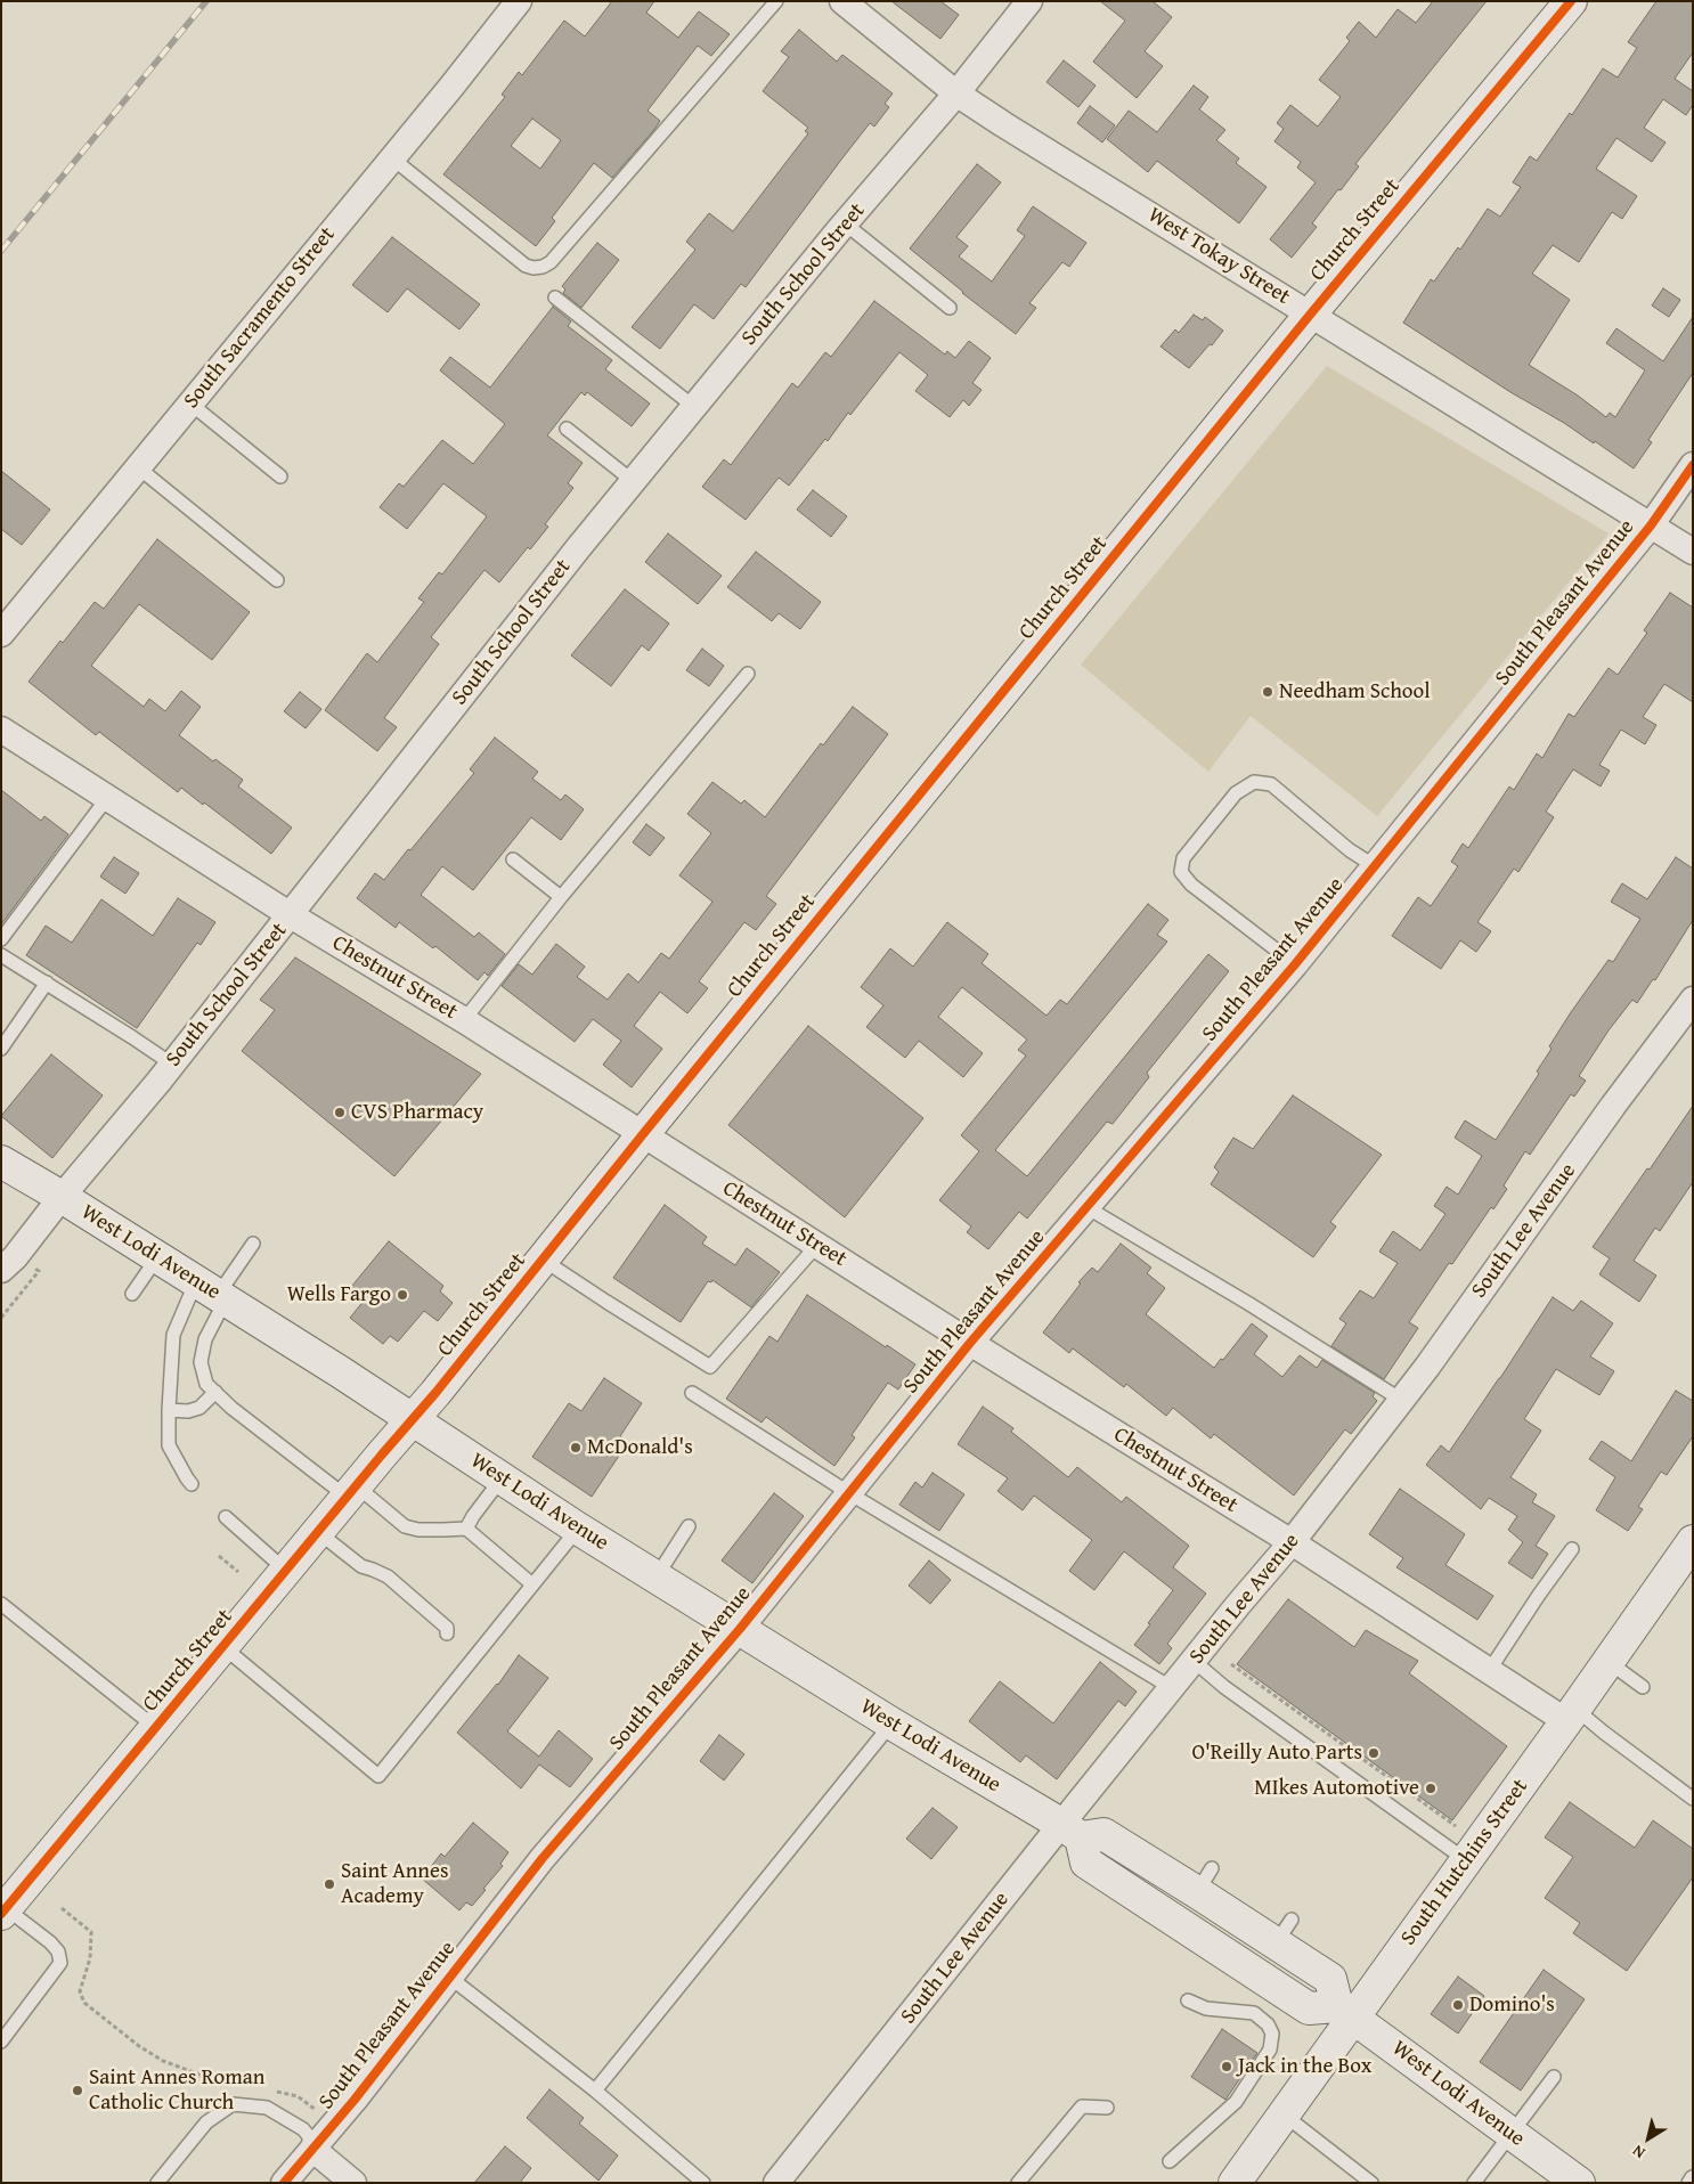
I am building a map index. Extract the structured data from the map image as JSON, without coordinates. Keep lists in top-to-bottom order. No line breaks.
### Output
{"streets":{"main road":["Church Street","West Lodi Avenue","South Hutchins Street"],"street":["West Tokay Street","South School Street","South Sacramento Street","South Pleasant Avenue","Chestnut Street","South Lee Avenue"]},"crossings":[["Church Street","West Tokay Street"],["Church Street","Chestnut Street"],["Church Street","West Lodi Avenue"],["West Tokay Street","South School Street"],["West Tokay Street","South Pleasant Avenue"],["South School Street","Chestnut Street"],["South School Street","West Lodi Avenue"],["South Pleasant Avenue","Chestnut Street"],["South Pleasant Avenue","West Lodi Avenue"],["Chestnut Street","South Lee Avenue"],["Chestnut Street","South Hutchins Street"],["South Lee Avenue","West Lodi Avenue"],["West Lodi Avenue","South Hutchins Street"]],"places":["Needham School","CVS Pharmacy","Wells Fargo","McDonald's","O'Reilly Auto Parts","MIkes Automotive","Saint Annes Academy","Domino's","Jack in the Box","Saint Annes Roman Catholic Church"],"north":"bottom left"}
